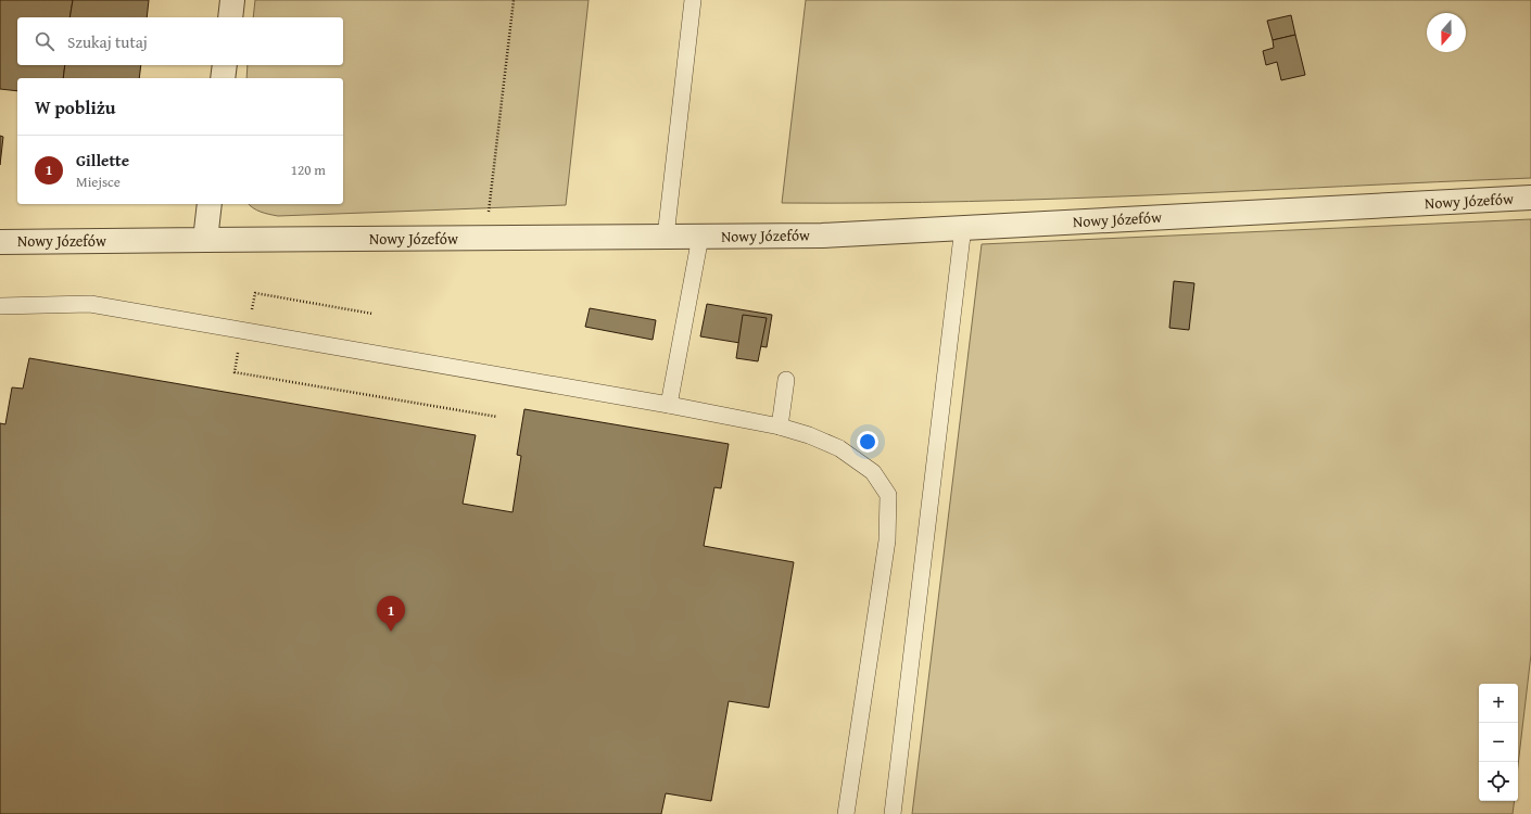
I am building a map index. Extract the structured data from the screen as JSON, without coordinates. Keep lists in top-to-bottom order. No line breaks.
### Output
{"streets":{"street":["Nowy Józefów"]},"north":"bottom","page":{"search":"Szukaj tutaj","heading":"W pobliżu","list":[{"mark":"1","name":"Gillette","note":"Miejsce","value":"120 m"}],"pins":"1","map_buttons":["+","−"]}}
